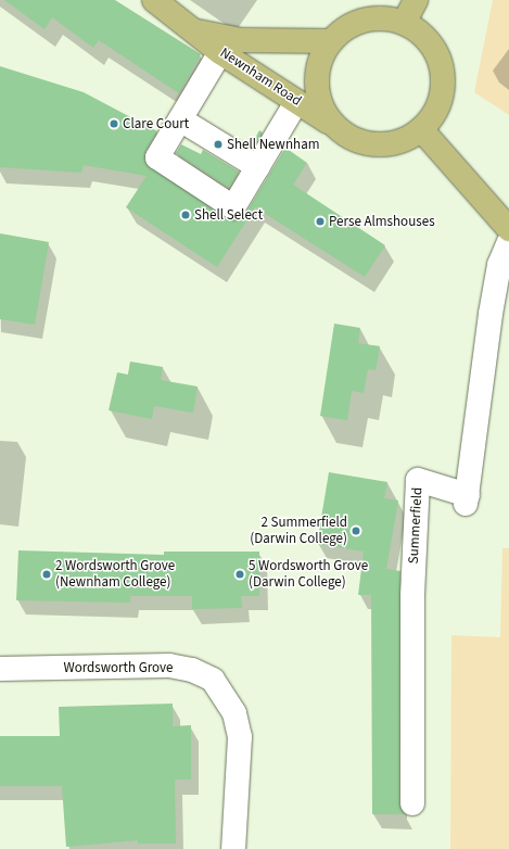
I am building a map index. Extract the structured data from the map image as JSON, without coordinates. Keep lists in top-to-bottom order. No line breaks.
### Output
{"streets":{"main road":["Newnham Road"],"street":["Summerfield","Wordsworth Grove"]},"places":["Clare Court","Shell Newnham","Shell Select","Perse Almshouses","2 Summerfield (Darwin College)","2 Wordsworth Grove (Newnham College)","5 Wordsworth Grove (Darwin College)"]}
